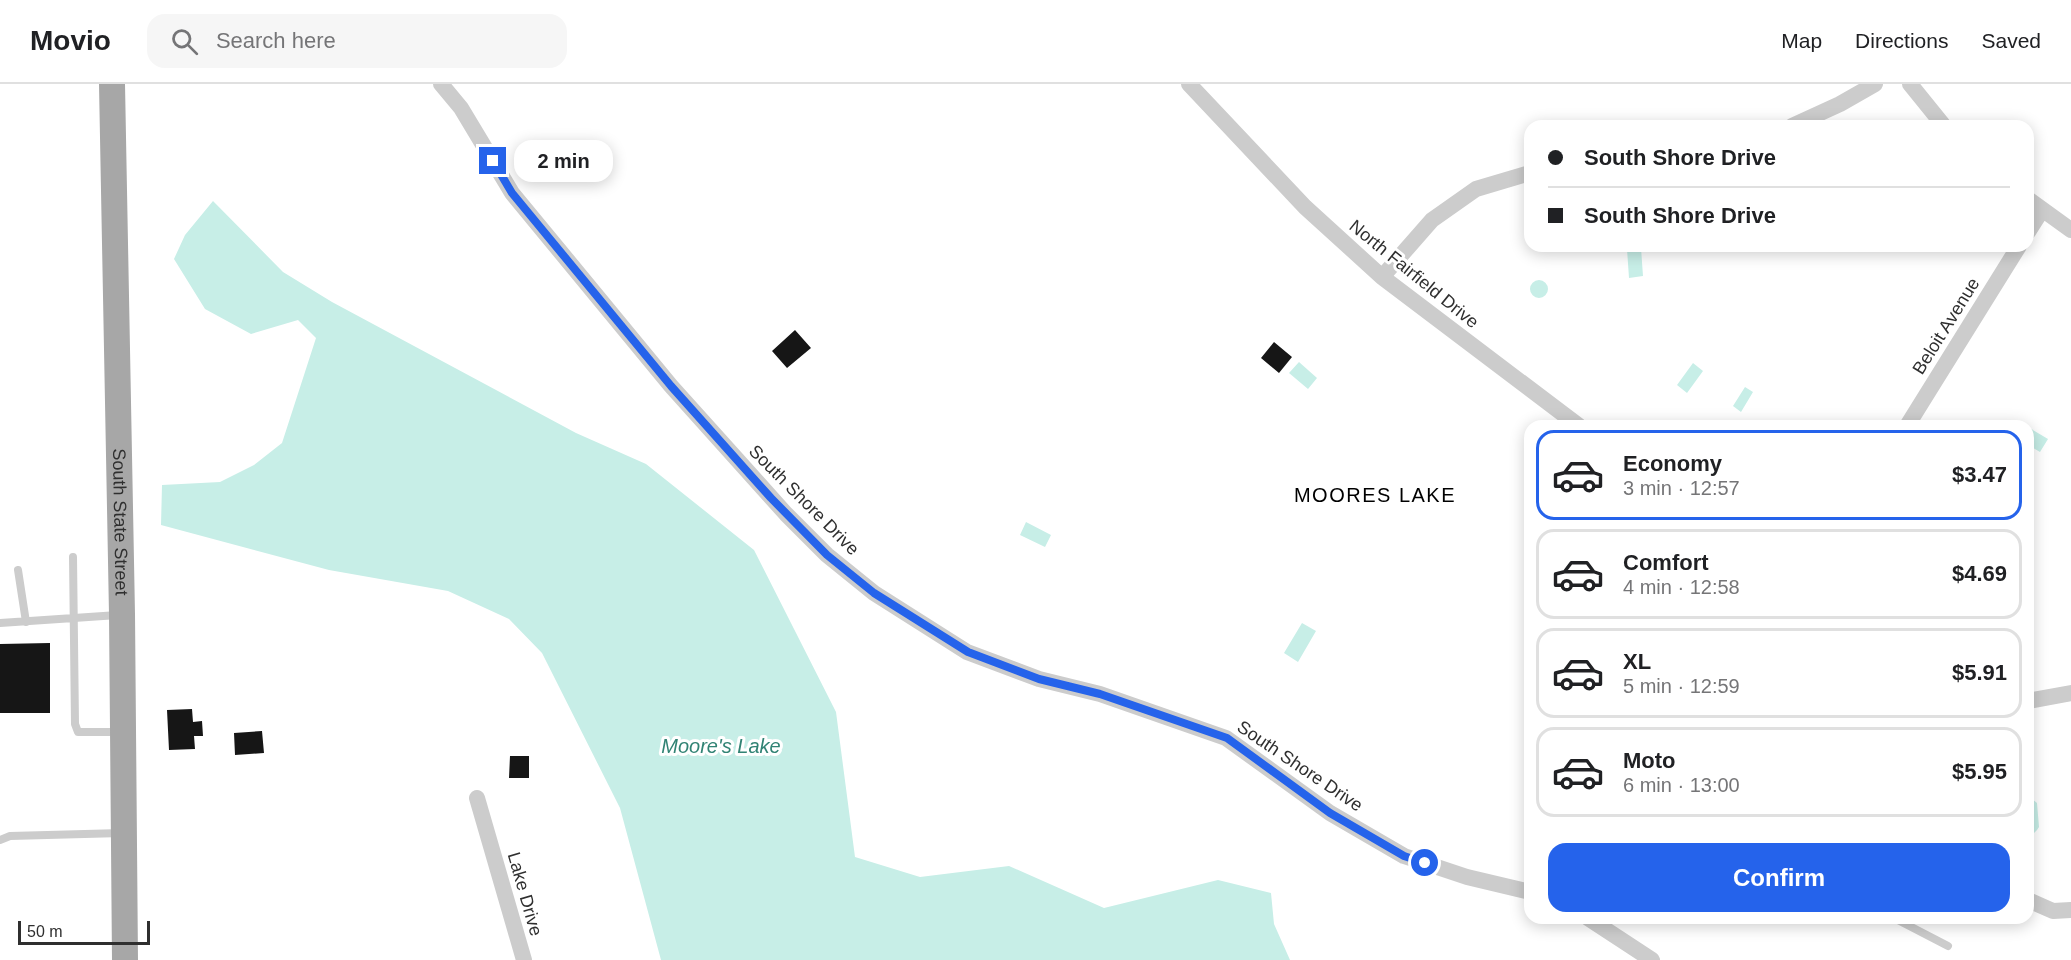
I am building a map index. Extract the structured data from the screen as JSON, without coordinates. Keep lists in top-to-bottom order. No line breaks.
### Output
{"streets":{"main road":["South State Street"],"street":["North Fairfield Drive","Beloit Avenue","South Shore Drive","Lake Drive"]},"districts":["MOORES LAKE"],"water":["Moore's Lake"],"scale_bar":"50 m","page":{"header":"Movio","search":"Search here","nav":["Map","Directions","Saved"],"banner":["South Shore Drive","South Shore Drive"],"bubble":"2 min","list":[{"name":"Economy","note":"3 min · 12:57","value":"$3.47"},{"name":"Comfort","note":"4 min · 12:58","value":"$4.69"},{"name":"XL","note":"5 min · 12:59","value":"$5.91"},{"name":"Moto","note":"6 min · 13:00","value":"$5.95"}],"buttons":"Confirm","scale":"50 m"}}
